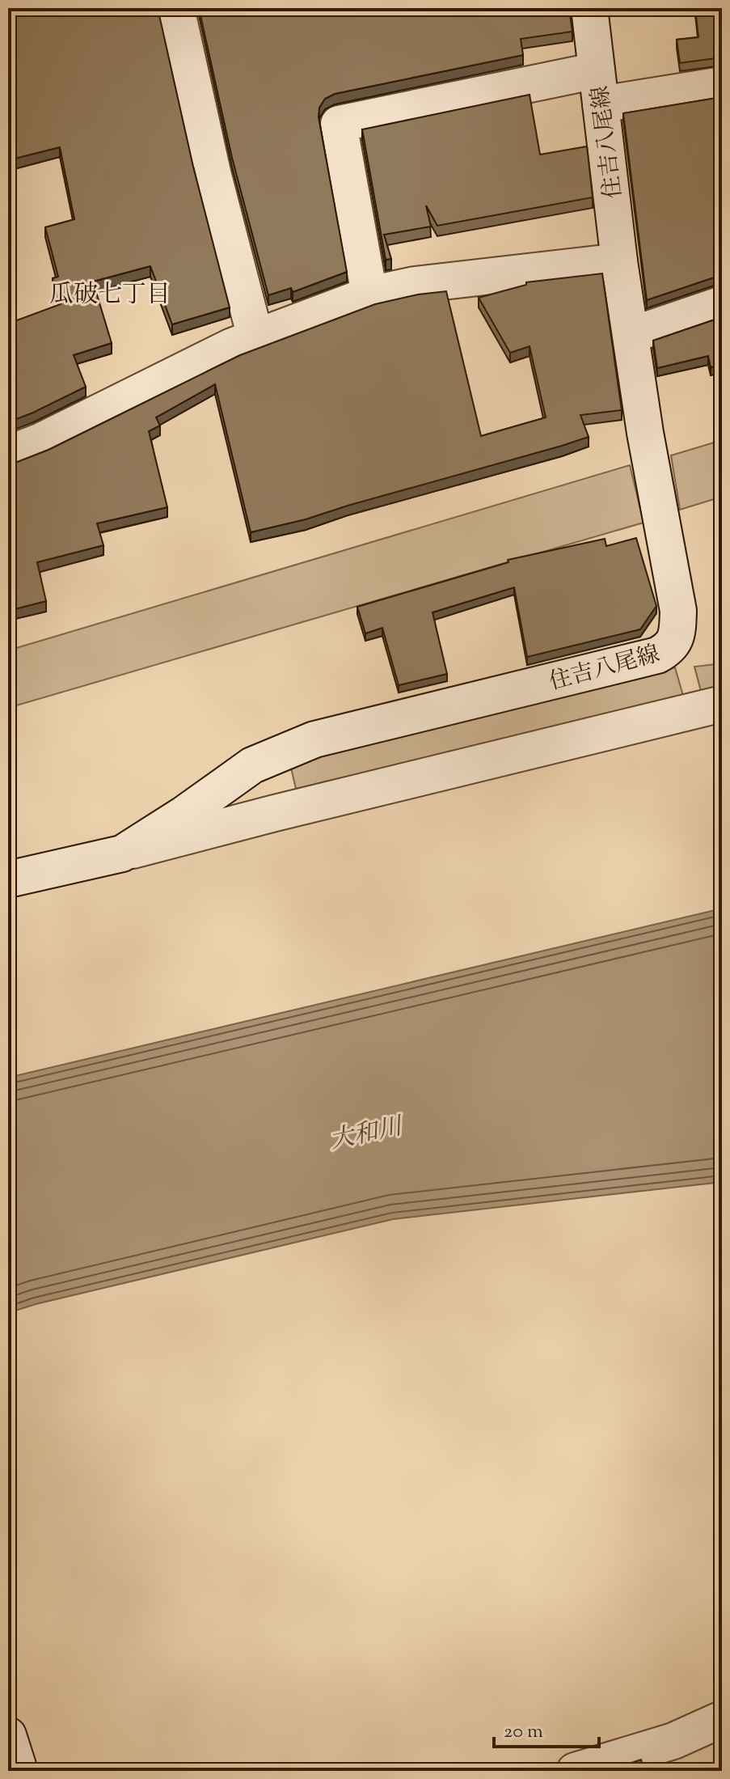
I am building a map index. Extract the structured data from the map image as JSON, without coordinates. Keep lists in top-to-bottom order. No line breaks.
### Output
{"streets":{"street":["住吉八尾線"]},"districts":["瓜破七丁目"],"water":["大和川"],"scale_bar":"20 m"}
